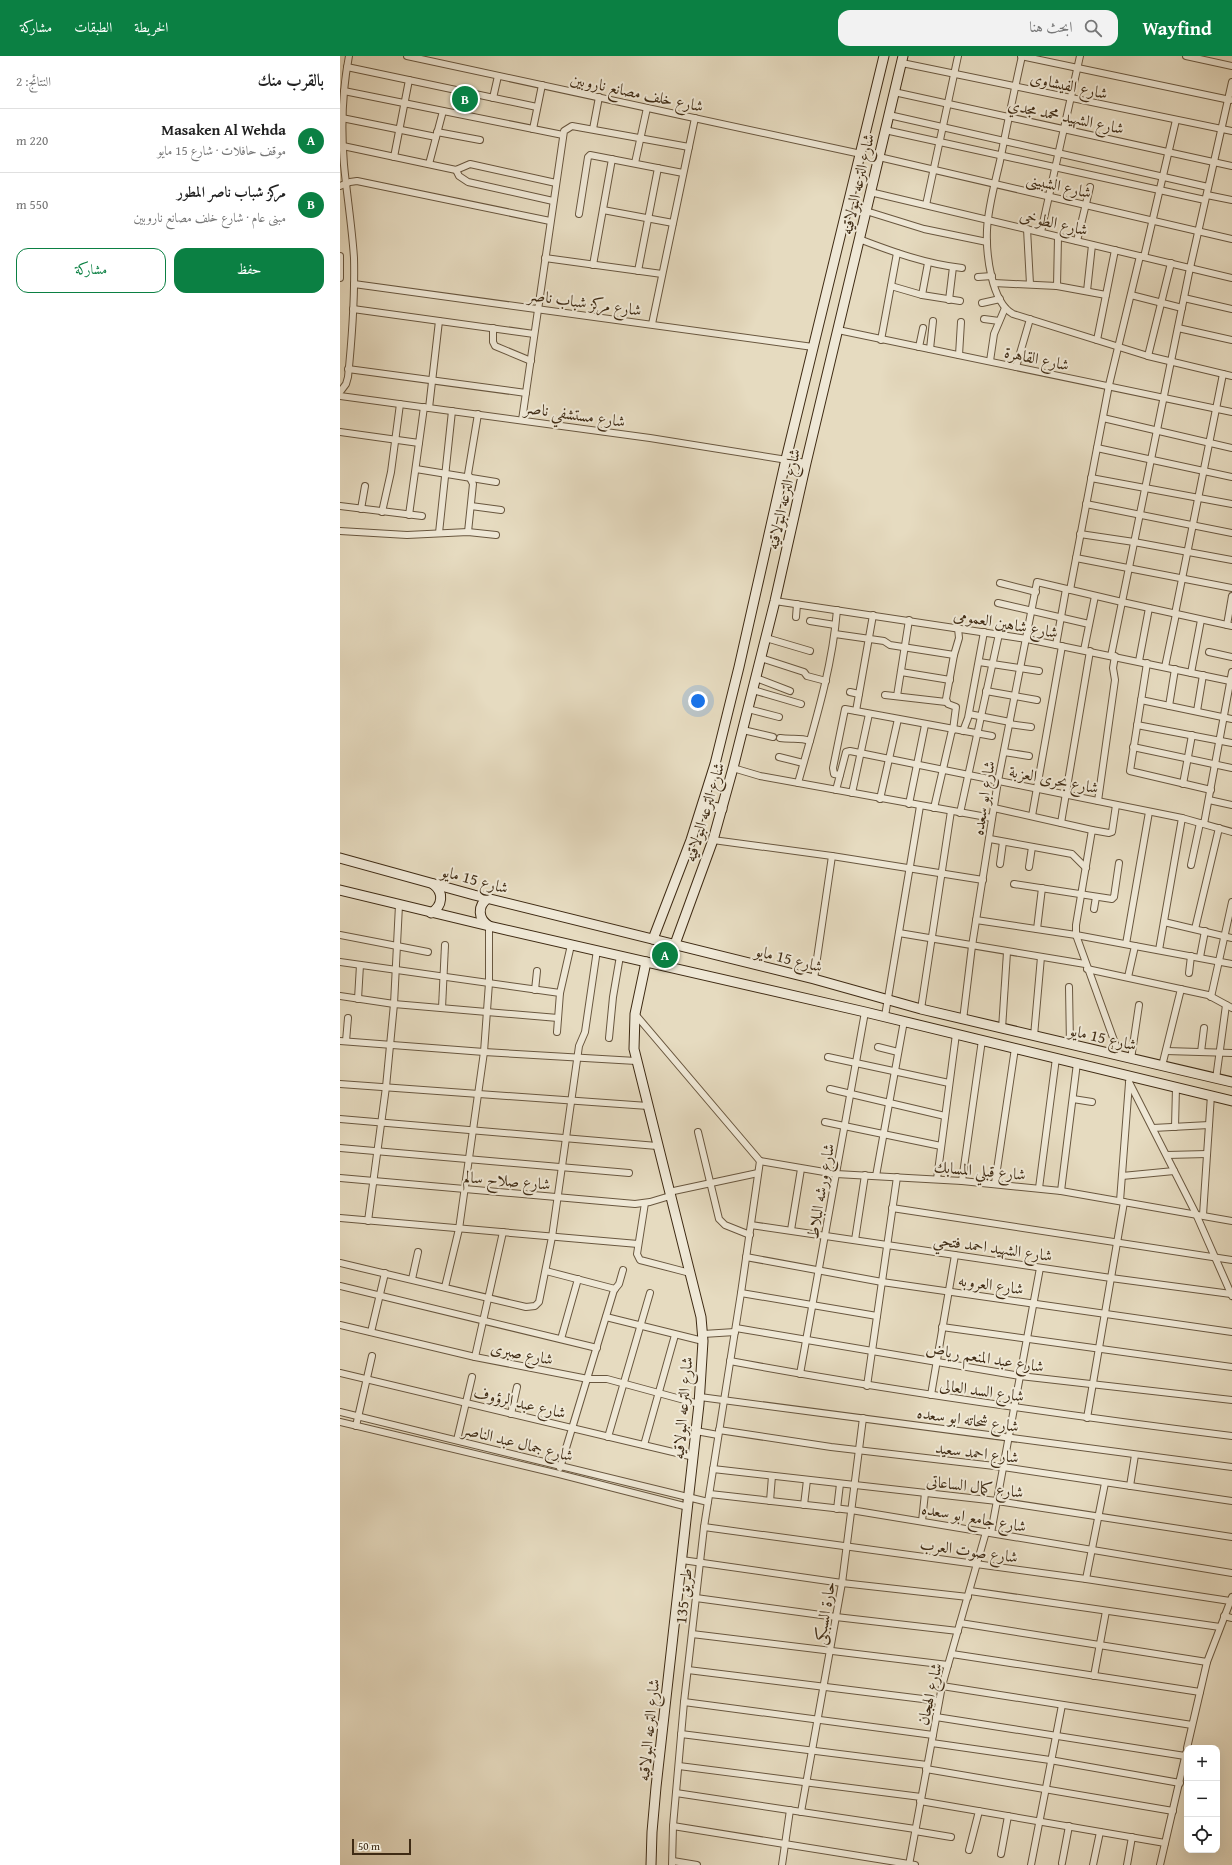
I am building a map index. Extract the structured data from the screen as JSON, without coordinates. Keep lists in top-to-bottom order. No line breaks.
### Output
{"streets":{"street":["شارع الفيشاوى","شارع خلف مصانع ناروبين","شارع الشهيد محمد مجدي","شارع الترعه البولاقيه","شارع الشبينى","شارع الطوخى","شارع مركز شباب ناصر","شارع القاهرة","شارع مستشفي ناصر","شارع شاهين العمومى","شارع بحرى العزبة","شارع ابو سعده","شارع 15 مايو","شارع قبلي المسابك","شارع صلاح سالم","شارع ورشه البلاط","شارع الشهيد احمد فتحي","شارع العروبه","شارع صبرى","شارع عبد المنعم رياض","شارع السد العالى","شارع عبد الرؤوف","شارع شحاته ابو سعده","شارع جمال عبد الناصر","شارع احمد سعيد","شارع كمال الساعاتى","شارع جامع ابو سعده","شارع صوت العرب","طريق 135","حارة السبكى","شارع الهجان"]},"crossings":[["شارع الفيشاوى","شارع الترعه البولاقيه"],["شارع خلف مصانع ناروبين","شارع الترعه البولاقيه"],["شارع الشهيد محمد مجدي","شارع الترعه البولاقيه"],["شارع الترعه البولاقيه","شارع الشبينى"],["شارع الترعه البولاقيه","شارع الطوخى"],["شارع الترعه البولاقيه","شارع مركز شباب ناصر"],["شارع الترعه البولاقيه","شارع القاهرة"],["شارع الترعه البولاقيه","شارع مستشفي ناصر"],["شارع الترعه البولاقيه","شارع شاهين العمومى"],["شارع الترعه البولاقيه","شارع 15 مايو"],["شارع الترعه البولاقيه","شارع صلاح سالم"],["شارع الترعه البولاقيه","شارع صبرى"],["شارع الترعه البولاقيه","شارع عبد المنعم رياض"],["شارع الترعه البولاقيه","شارع عبد الرؤوف"],["شارع الترعه البولاقيه","شارع شحاته ابو سعده"],["شارع الترعه البولاقيه","شارع جمال عبد الناصر"],["شارع الترعه البولاقيه","شارع احمد سعيد"],["شارع شاهين العمومى","شارع ابو سعده"],["شارع بحرى العزبة","شارع ابو سعده"],["شارع ابو سعده","شارع 15 مايو"],["شارع 15 مايو","شارع ورشه البلاط"],["شارع قبلي المسابك","شارع ورشه البلاط"],["شارع قبلي المسابك","طريق 135"],["شارع صلاح سالم","طريق 135"],["شارع ورشه البلاط","شارع الشهيد احمد فتحي"],["شارع ورشه البلاط","شارع العروبه"],["شارع ورشه البلاط","شارع عبد المنعم رياض"],["شارع ورشه البلاط","شارع السد العالى"],["شارع الشهيد احمد فتحي","طريق 135"],["شارع الشهيد احمد فتحي","شارع الهجان"],["شارع العروبه","طريق 135"],["شارع العروبه","شارع الهجان"],["شارع صبرى","شارع شحاته ابو سعده"],["شارع عبد المنعم رياض","طريق 135"],["شارع عبد المنعم رياض","شارع الهجان"],["شارع السد العالى","طريق 135"],["شارع السد العالى","شارع الهجان"],["شارع شحاته ابو سعده","طريق 135"],["شارع شحاته ابو سعده","حارة السبكى"],["شارع شحاته ابو سعده","شارع الهجان"],["شارع احمد سعيد","طريق 135"],["شارع احمد سعيد","حارة السبكى"],["شارع احمد سعيد","شارع الهجان"],["شارع كمال الساعاتى","طريق 135"],["شارع كمال الساعاتى","حارة السبكى"],["شارع كمال الساعاتى","شارع الهجان"],["شارع جامع ابو سعده","طريق 135"],["شارع جامع ابو سعده","حارة السبكى"],["شارع جامع ابو سعده","شارع الهجان"],["شارع صوت العرب","طريق 135"],["شارع صوت العرب","حارة السبكى"],["شارع صوت العرب","شارع الهجان"]],"scale_bar":"50 m","page":{"header":"Wayfind","search":"ابحث هنا","nav":["الخريطة","الطبقات","مشاركة"],"heading":["بالقرب منك","النتائج: 2"],"pins":["B","A"],"list":[{"mark":"A","name":"Masaken Al Wehda","note":"موقف حافلات · شارع 15 مايو","value":"220 m"},{"mark":"B","name":"مركز شباب ناصر المطور","note":"مبنى عام · شارع خلف مصانع ناروبين","value":"550 m"}],"buttons":["حفظ","مشاركة"],"map_buttons":["+","−"],"scale":"50 m"}}
